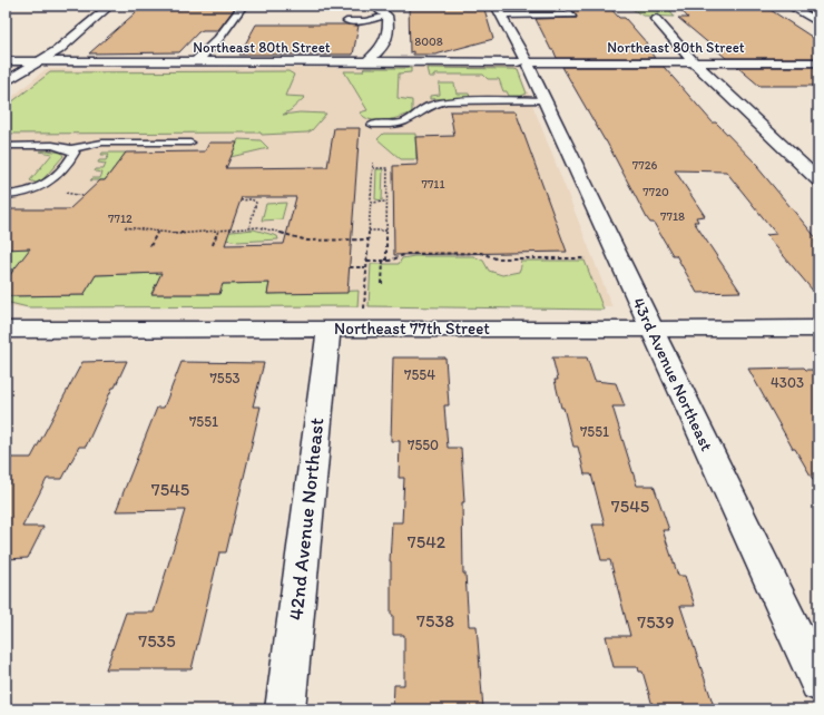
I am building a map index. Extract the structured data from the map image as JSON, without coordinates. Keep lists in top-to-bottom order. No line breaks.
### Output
{"streets":{"street":["Northeast 80th Street","Northeast 77th Street","43rd Avenue Northeast","42nd Avenue Northeast"]},"crossings":[["Northeast 80th Street","43rd Avenue Northeast"],["Northeast 77th Street","43rd Avenue Northeast"],["Northeast 77th Street","42nd Avenue Northeast"]],"house_numbers":["8008","7726","7711","7720","7718","7712","7554","7553","4303","7551","7551","7550","7545","7545","7542","7538","7539","7535"]}
